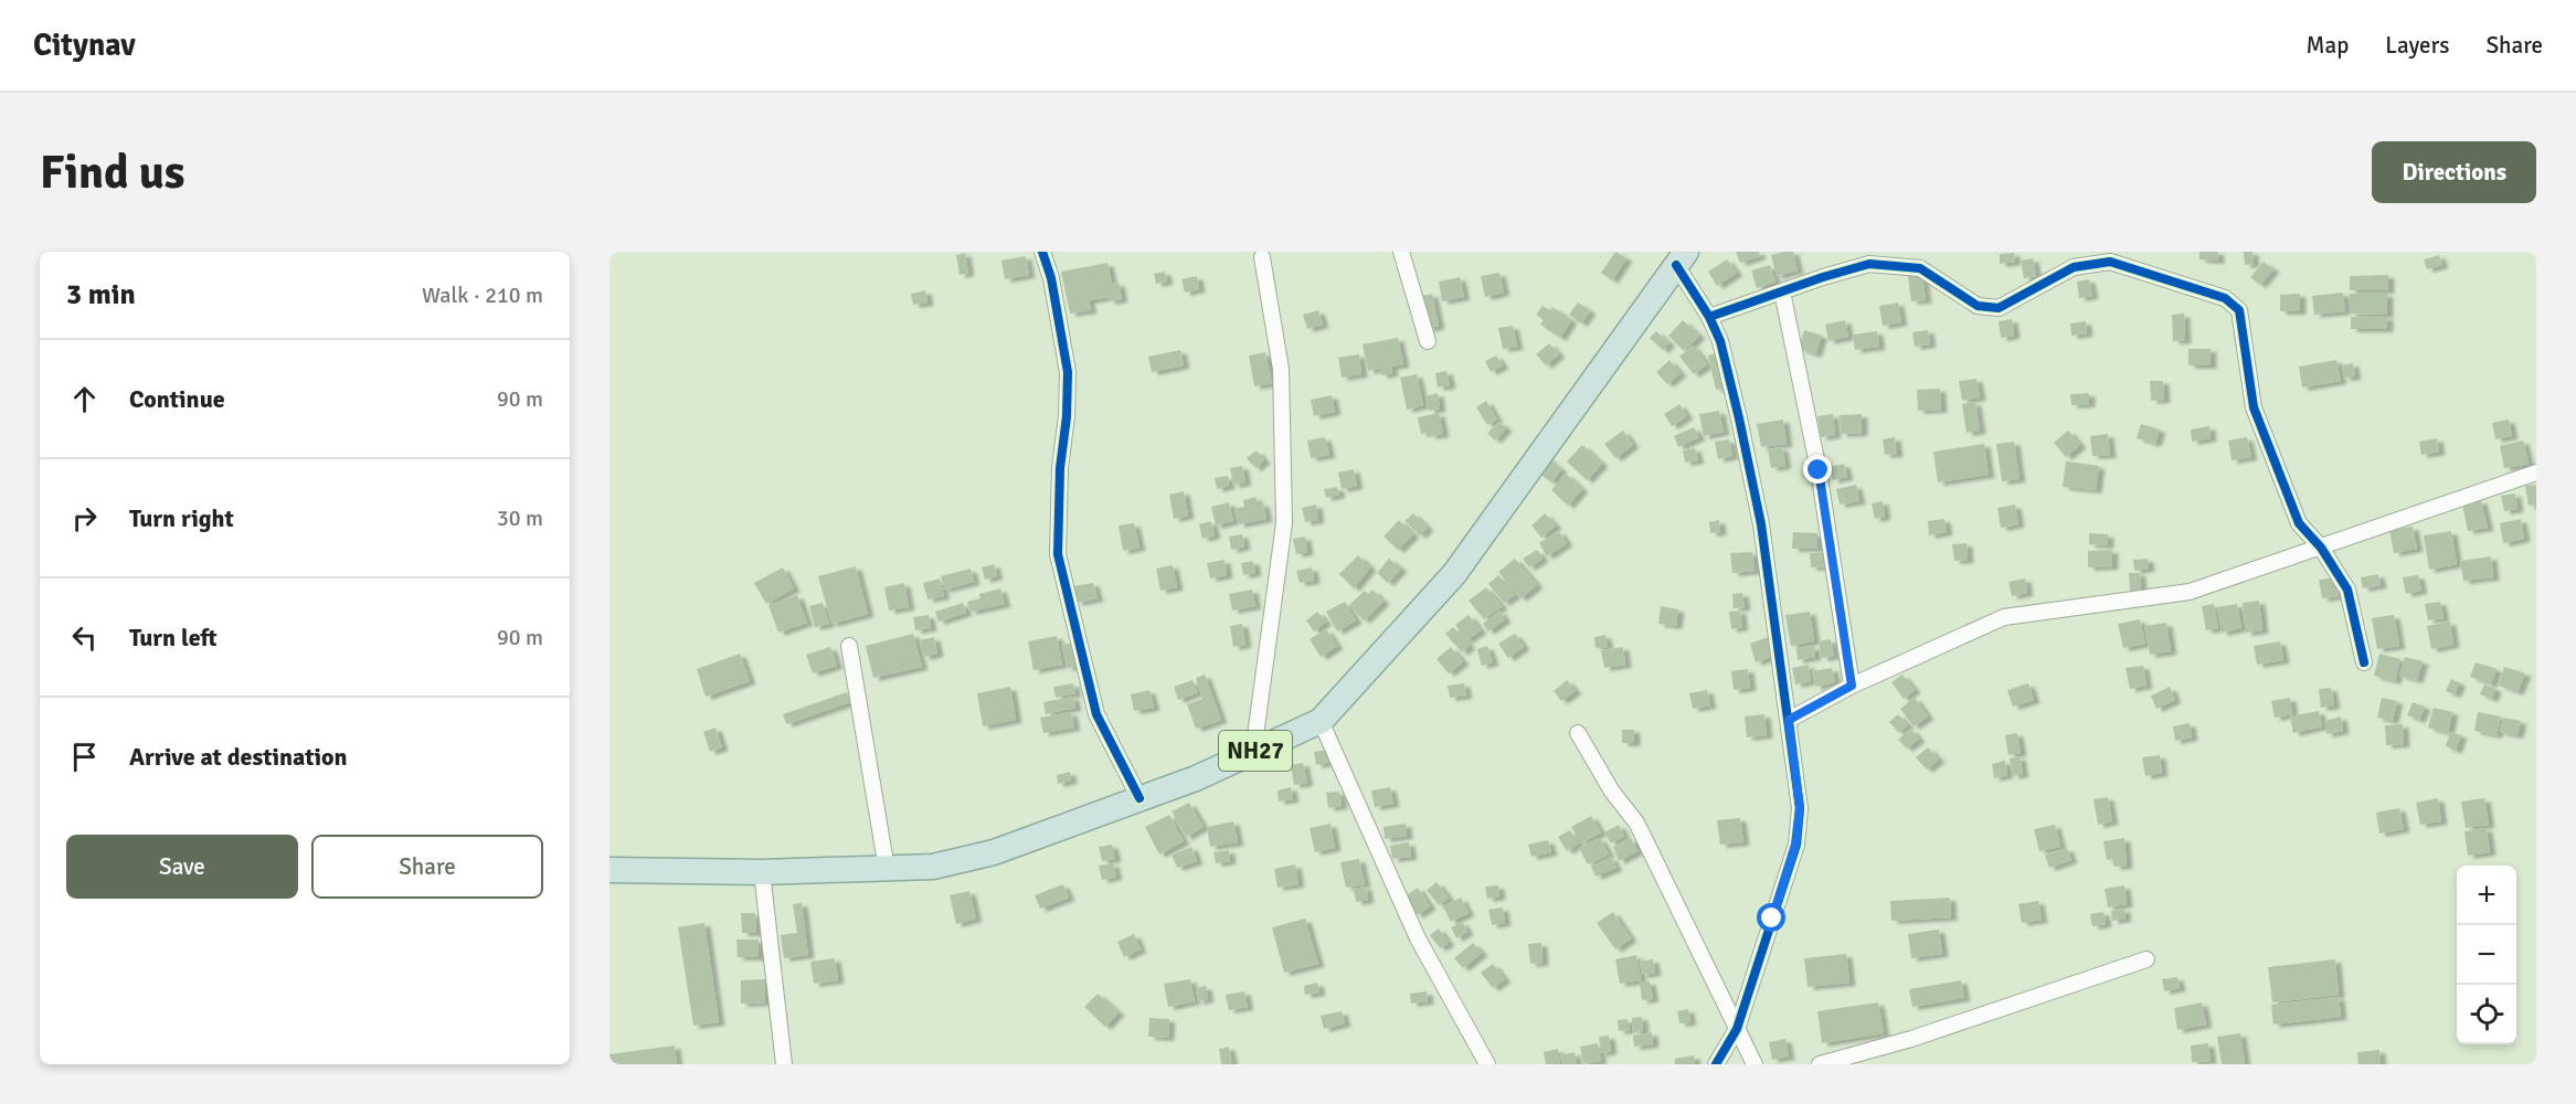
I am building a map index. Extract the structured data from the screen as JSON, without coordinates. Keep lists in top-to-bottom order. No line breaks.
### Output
{"streets":{"highway":["NH27"]},"page":{"header":"Citynav","nav":["Map","Layers","Share"],"buttons":["Directions",["Save","Share"]],"title":"Find us","heading":["3 min","Walk · 210 m"],"list":[["Continue","90 m"],["Turn right","30 m"],["Turn left","90 m"],"Arrive at destination"],"map_buttons":["+","−"]}}
